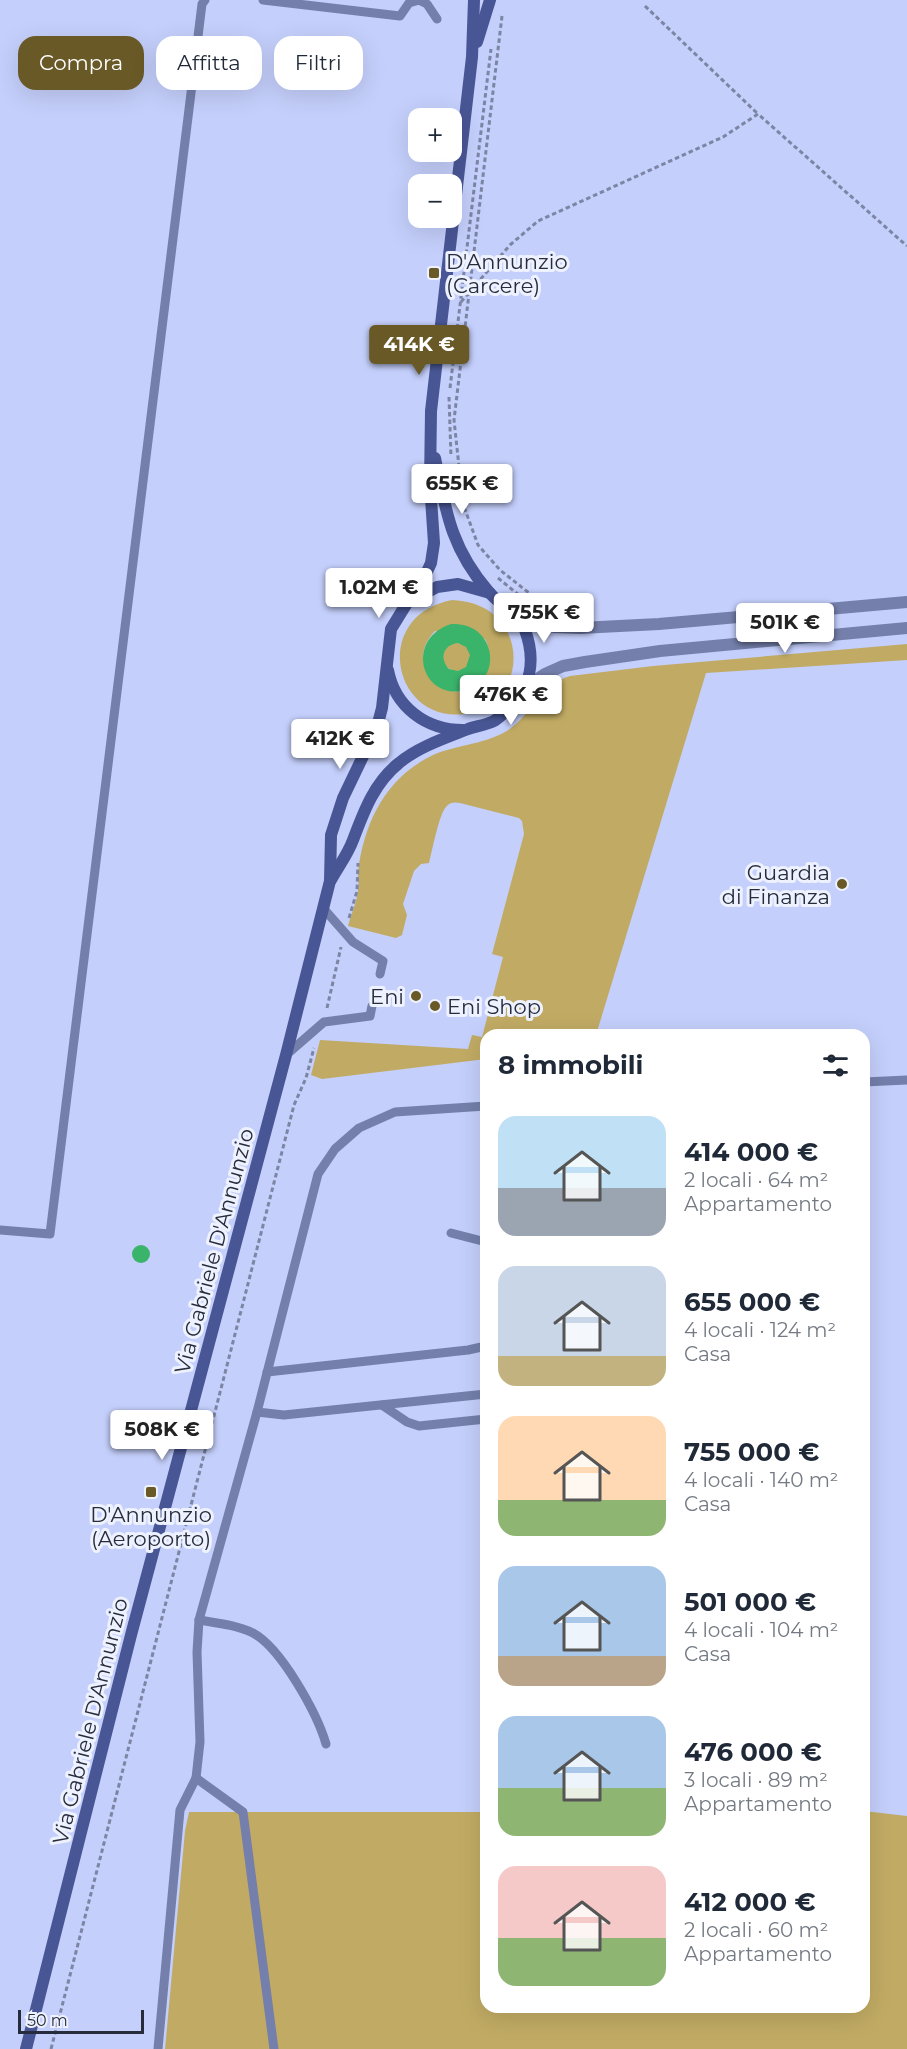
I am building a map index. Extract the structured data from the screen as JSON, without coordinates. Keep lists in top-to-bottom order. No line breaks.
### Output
{"streets":{"main road":["Via Gabriele D'Annunzio"]},"places":{"transit":["D'Annunzio (Carcere)","D'Annunzio (Aeroporto)"],"other":["Guardia di Finanza","Eni","Eni Shop"]},"scale_bar":"50 m","page":{"chip":["Compra","Affitta","Filtri"],"map_buttons":["+","−"],"price":["414K €","655K €","1.02M €","755K €","501K €","476K €","412K €","508K €"],"heading":"8 immobili","list":[{"name":"414 000 €","note":"2 locali · 64 m² · Appartamento"},{"name":"655 000 €","note":"4 locali · 124 m² · Casa"},{"name":"755 000 €","note":"4 locali · 140 m² · Casa"},{"name":"501 000 €","note":"4 locali · 104 m² · Casa"},{"name":"476 000 €","note":"3 locali · 89 m² · Appartamento"},{"name":"412 000 €","note":"2 locali · 60 m² · Appartamento"}],"scale":"50 m"}}
